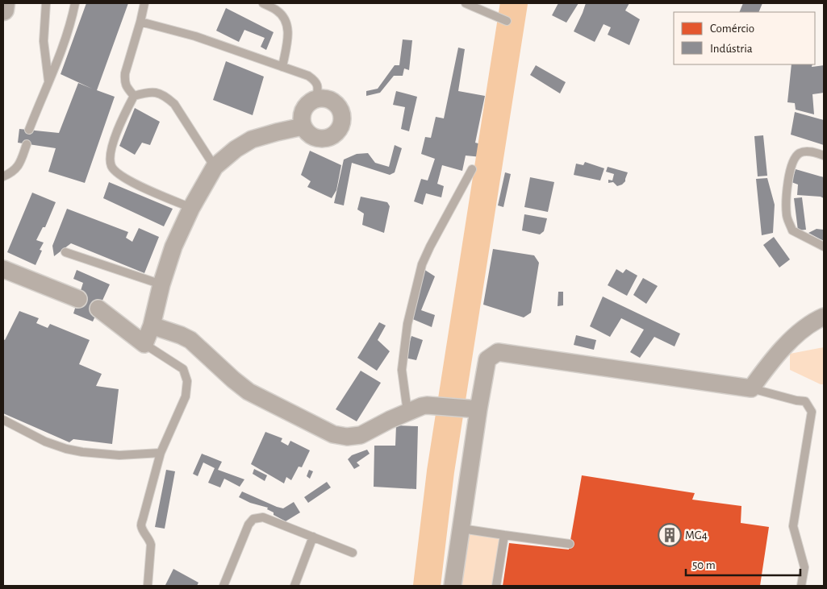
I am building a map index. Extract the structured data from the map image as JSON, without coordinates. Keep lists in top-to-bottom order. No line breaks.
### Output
{"places":{"building":["MG4"]},"legend":["Comércio","Indústria"],"scale_bar":"50 m"}
